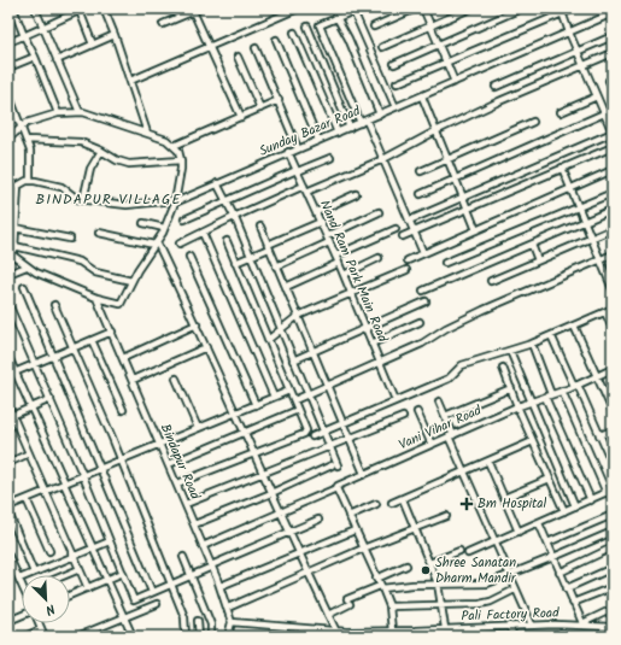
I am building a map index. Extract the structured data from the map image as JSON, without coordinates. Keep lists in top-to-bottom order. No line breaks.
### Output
{"streets":{"street":["Sunday Bazar Road","Nand Ram Park Main Road","Vani Vihar Road","Bindapur Road","Pali Factory Road"]},"crossings":[["Sunday Bazar Road","Nand Ram Park Main Road"],["Vani Vihar Road","Bindapur Road"],["Bindapur Road","Pali Factory Road"]],"districts":["BINDAPUR VILLAGE"],"places":{"health":["Bm Hospital"],"other":["Shree Sanatan Dharm Mandir"]},"north":"bottom right"}
